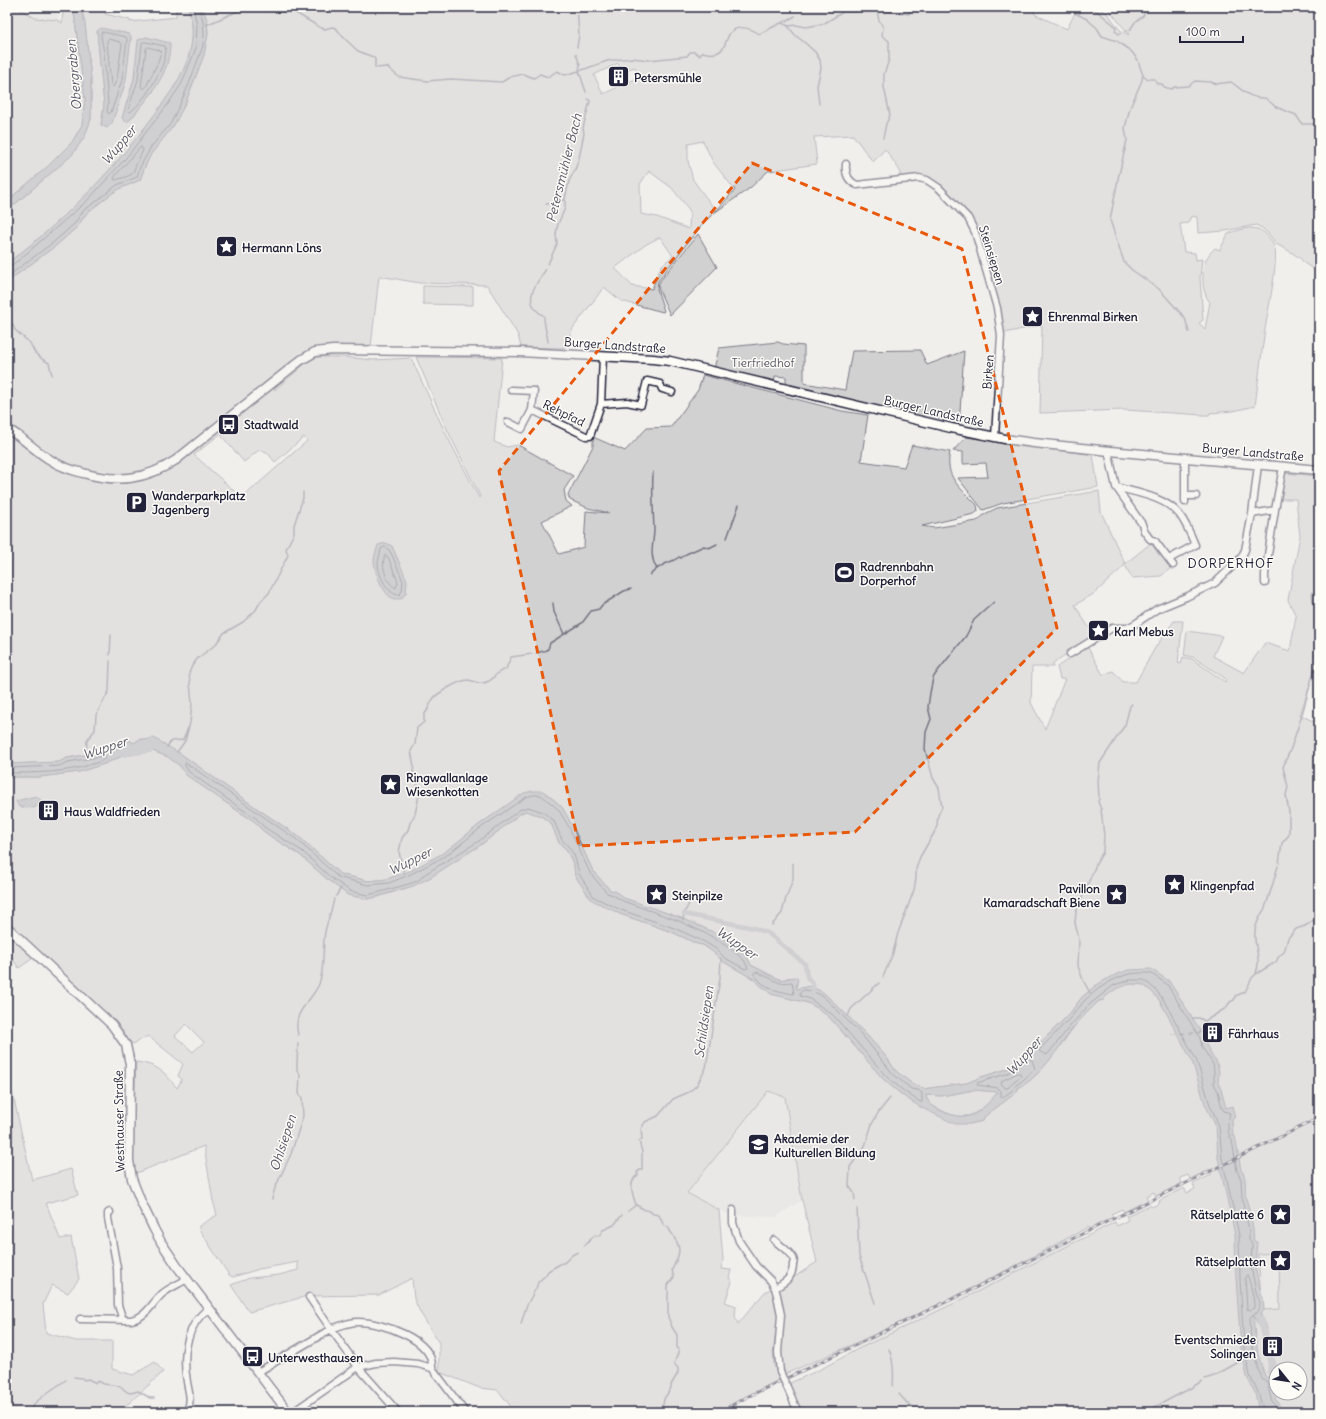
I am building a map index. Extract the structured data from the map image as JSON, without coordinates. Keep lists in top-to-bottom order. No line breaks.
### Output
{"streets":{"main road":["Burger Landstraße","Westhauser Straße"],"street":["Steinsiepen","Birken","Rehpfad"]},"crossings":[["Steinsiepen","Birken"],["Burger Landstraße","Birken"],["Burger Landstraße","Rehpfad"]],"districts":["DORPERHOF"],"water":["Obergraben","Wupper","Petersmühler Bach","Schildsiepen","Ohlsiepen"],"parks":["Tierfriedhof"],"places":{"building":["Petersmühle","Haus Waldfrieden","Fährhaus","Eventschmiede Solingen"],"place":["Hermann Löns","Ehrenmal Birken","Karl Mebus","Ringwallanlage Wiesenkotten","Klingenpfad","Steinpilze","Pavillon Kamaradschaft Biene","Rätselplatte 6","Rätselplatten"],"bus stop":["Stadtwald","Unterwesthausen"],"parking":["Wanderparkplatz Jagenberg"],"sports":["Radrennbahn Dorperhof"],"school or university":["Akademie der Kulturellen Bildung"]},"scale_bar":"100 m","north":"bottom right"}
